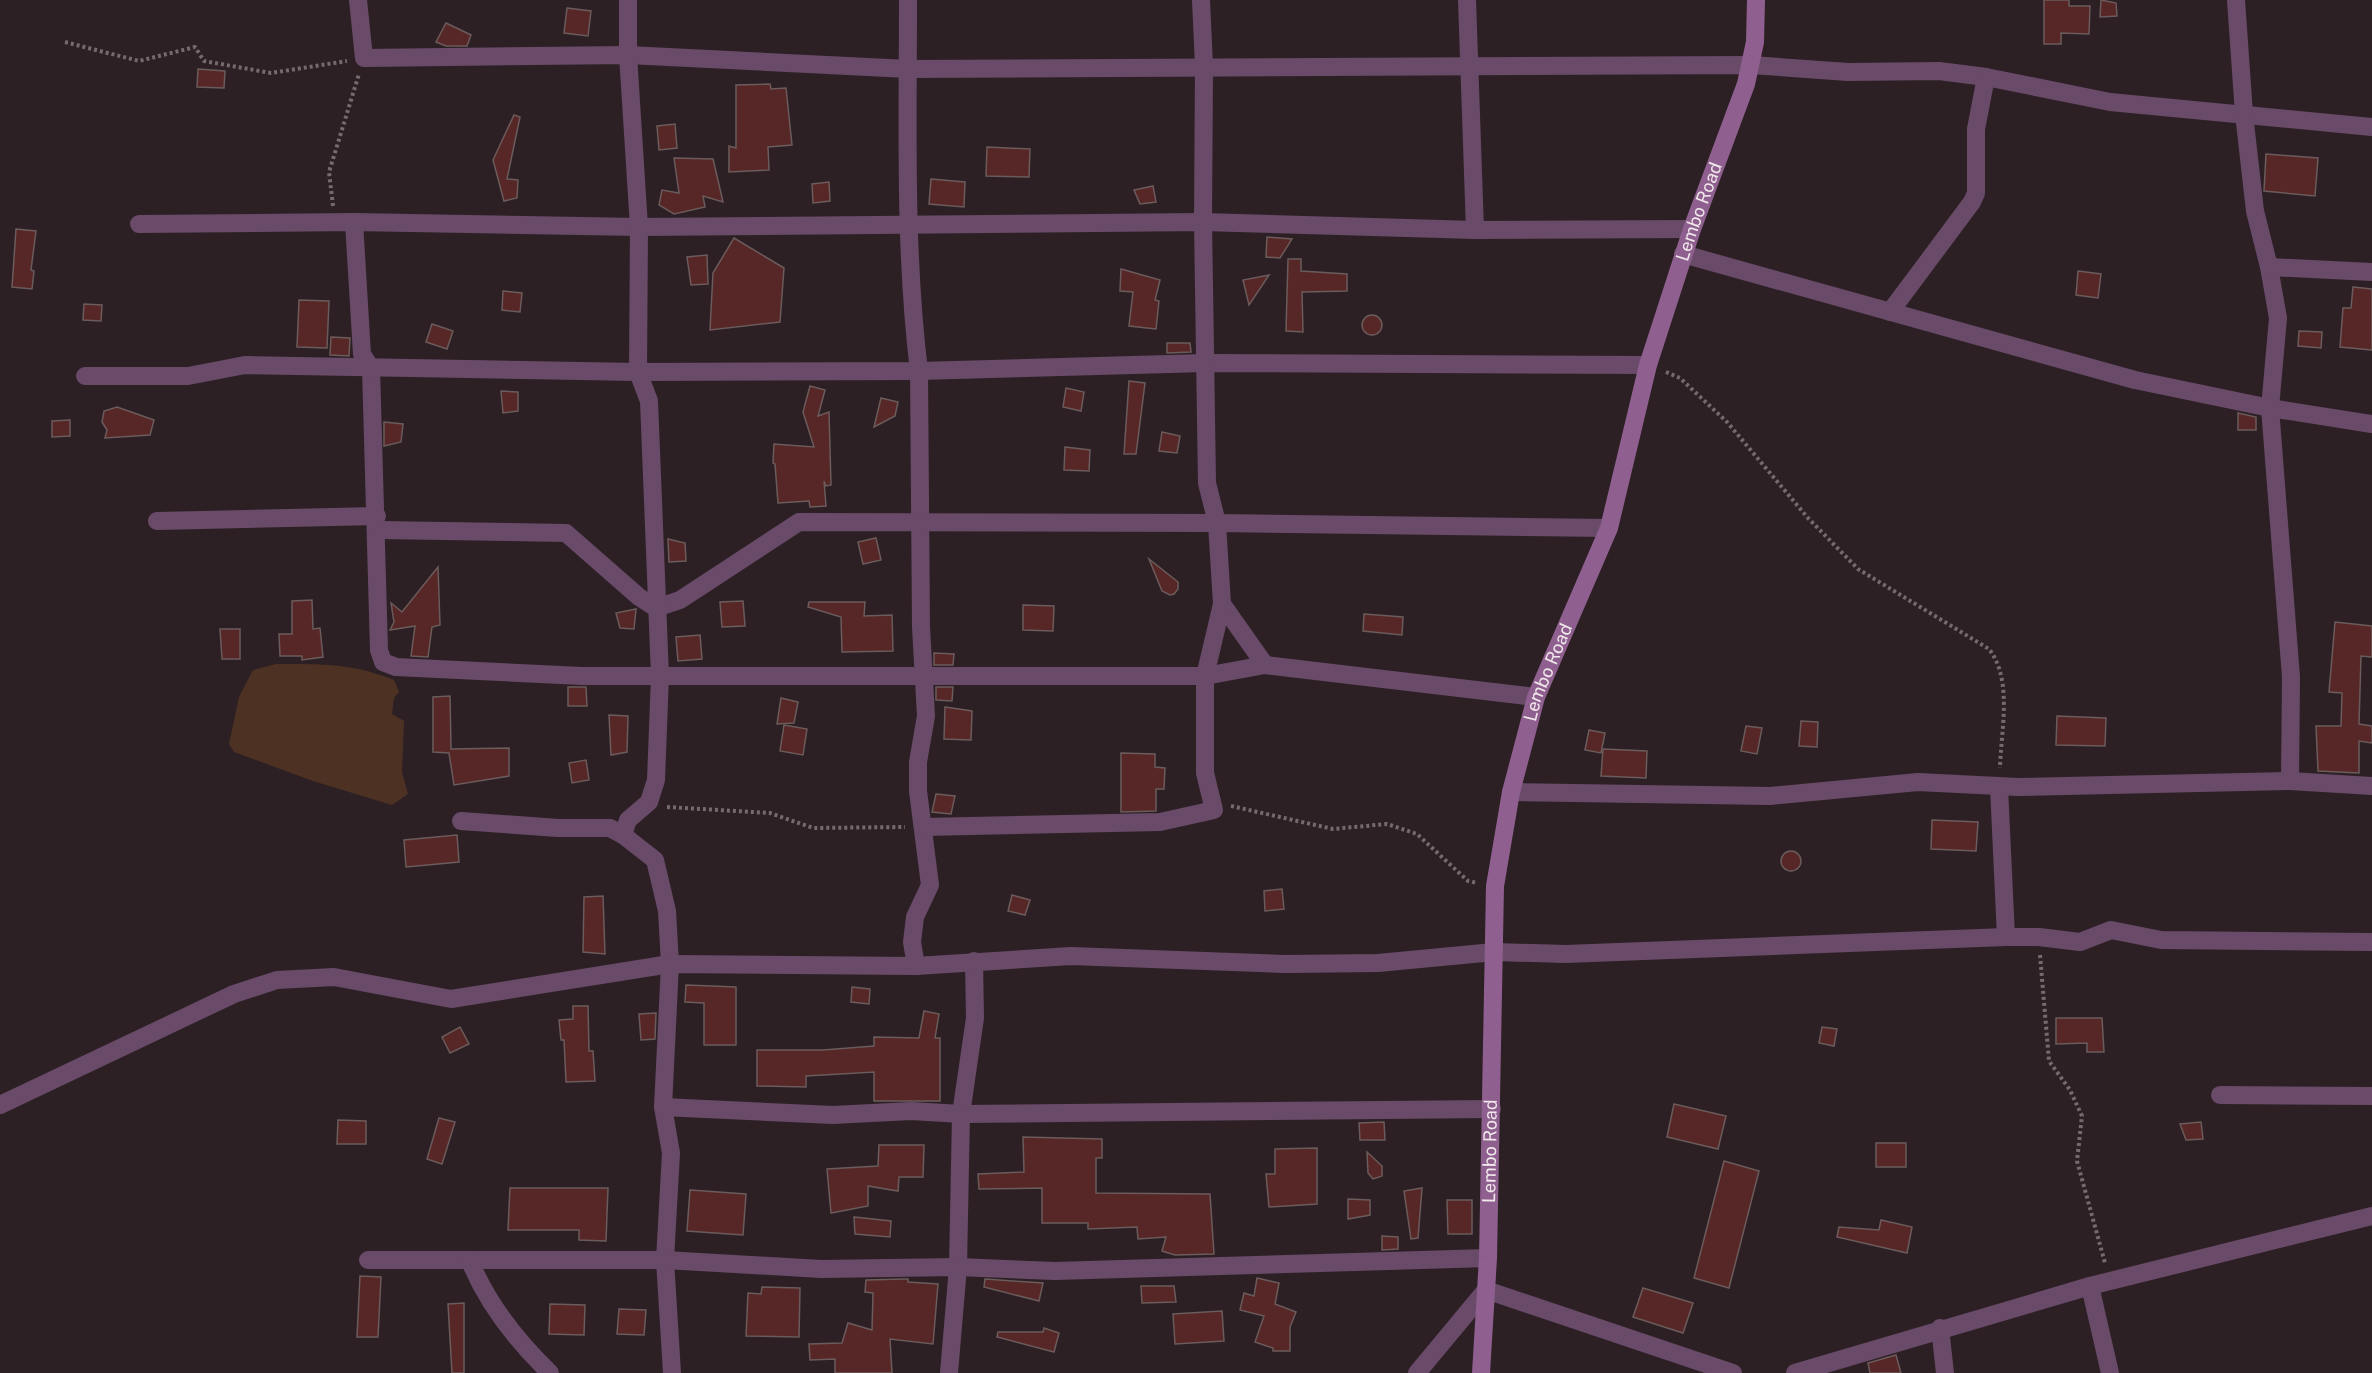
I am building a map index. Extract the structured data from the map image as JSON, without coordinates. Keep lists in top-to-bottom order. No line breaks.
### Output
{"streets":{"street":["Lembo Road"]}}
